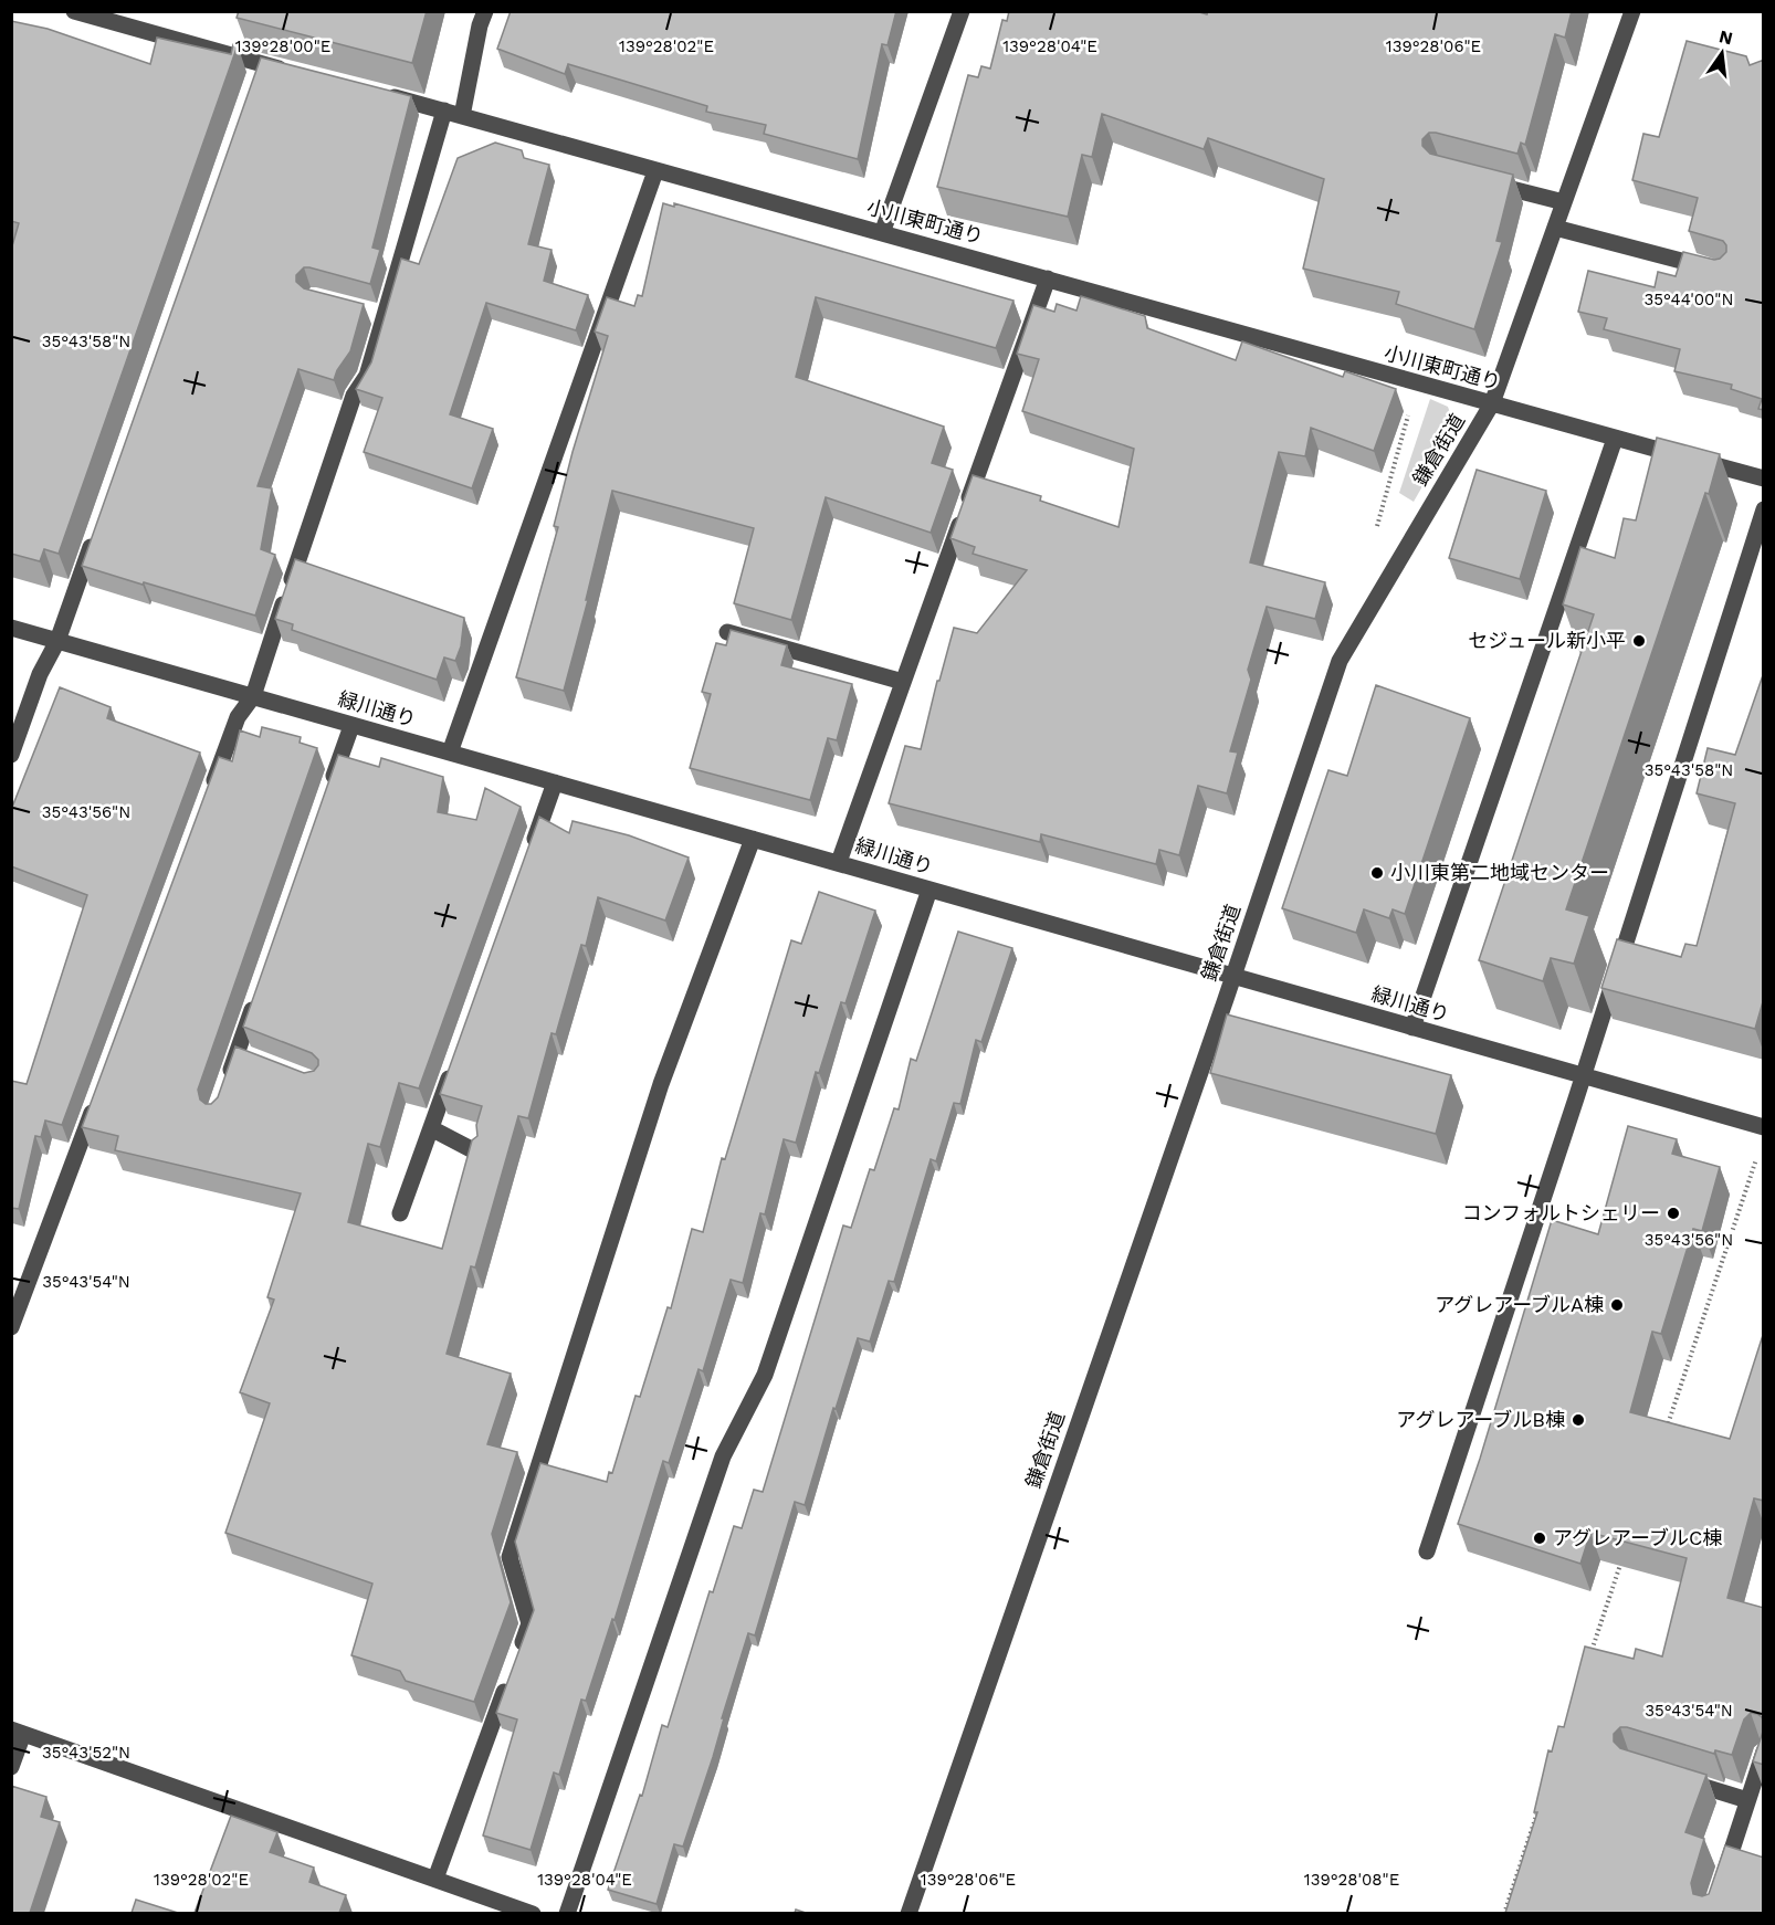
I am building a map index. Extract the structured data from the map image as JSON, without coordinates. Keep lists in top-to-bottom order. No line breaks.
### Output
{"streets":{"street":["小川東町通り","鎌倉街道","緑川通り"]},"crossings":[["小川東町通り","鎌倉街道"],["鎌倉街道","緑川通り"]],"places":["セジュール新小平","小川東第二地域センター","コンフォルトシェリー","アグレアーブルA棟","アグレアーブルB棟","アグレアーブルC棟"],"north":"top","coordinates":["139°28'02\"E","139°28'04\"E","139°28'06\"E","139°28'00\"E","35°44'00\"N","35°43'58\"N","35°43'56\"N","35°43'54\"N","35°43'52\"N","139°28'08\"E"]}
